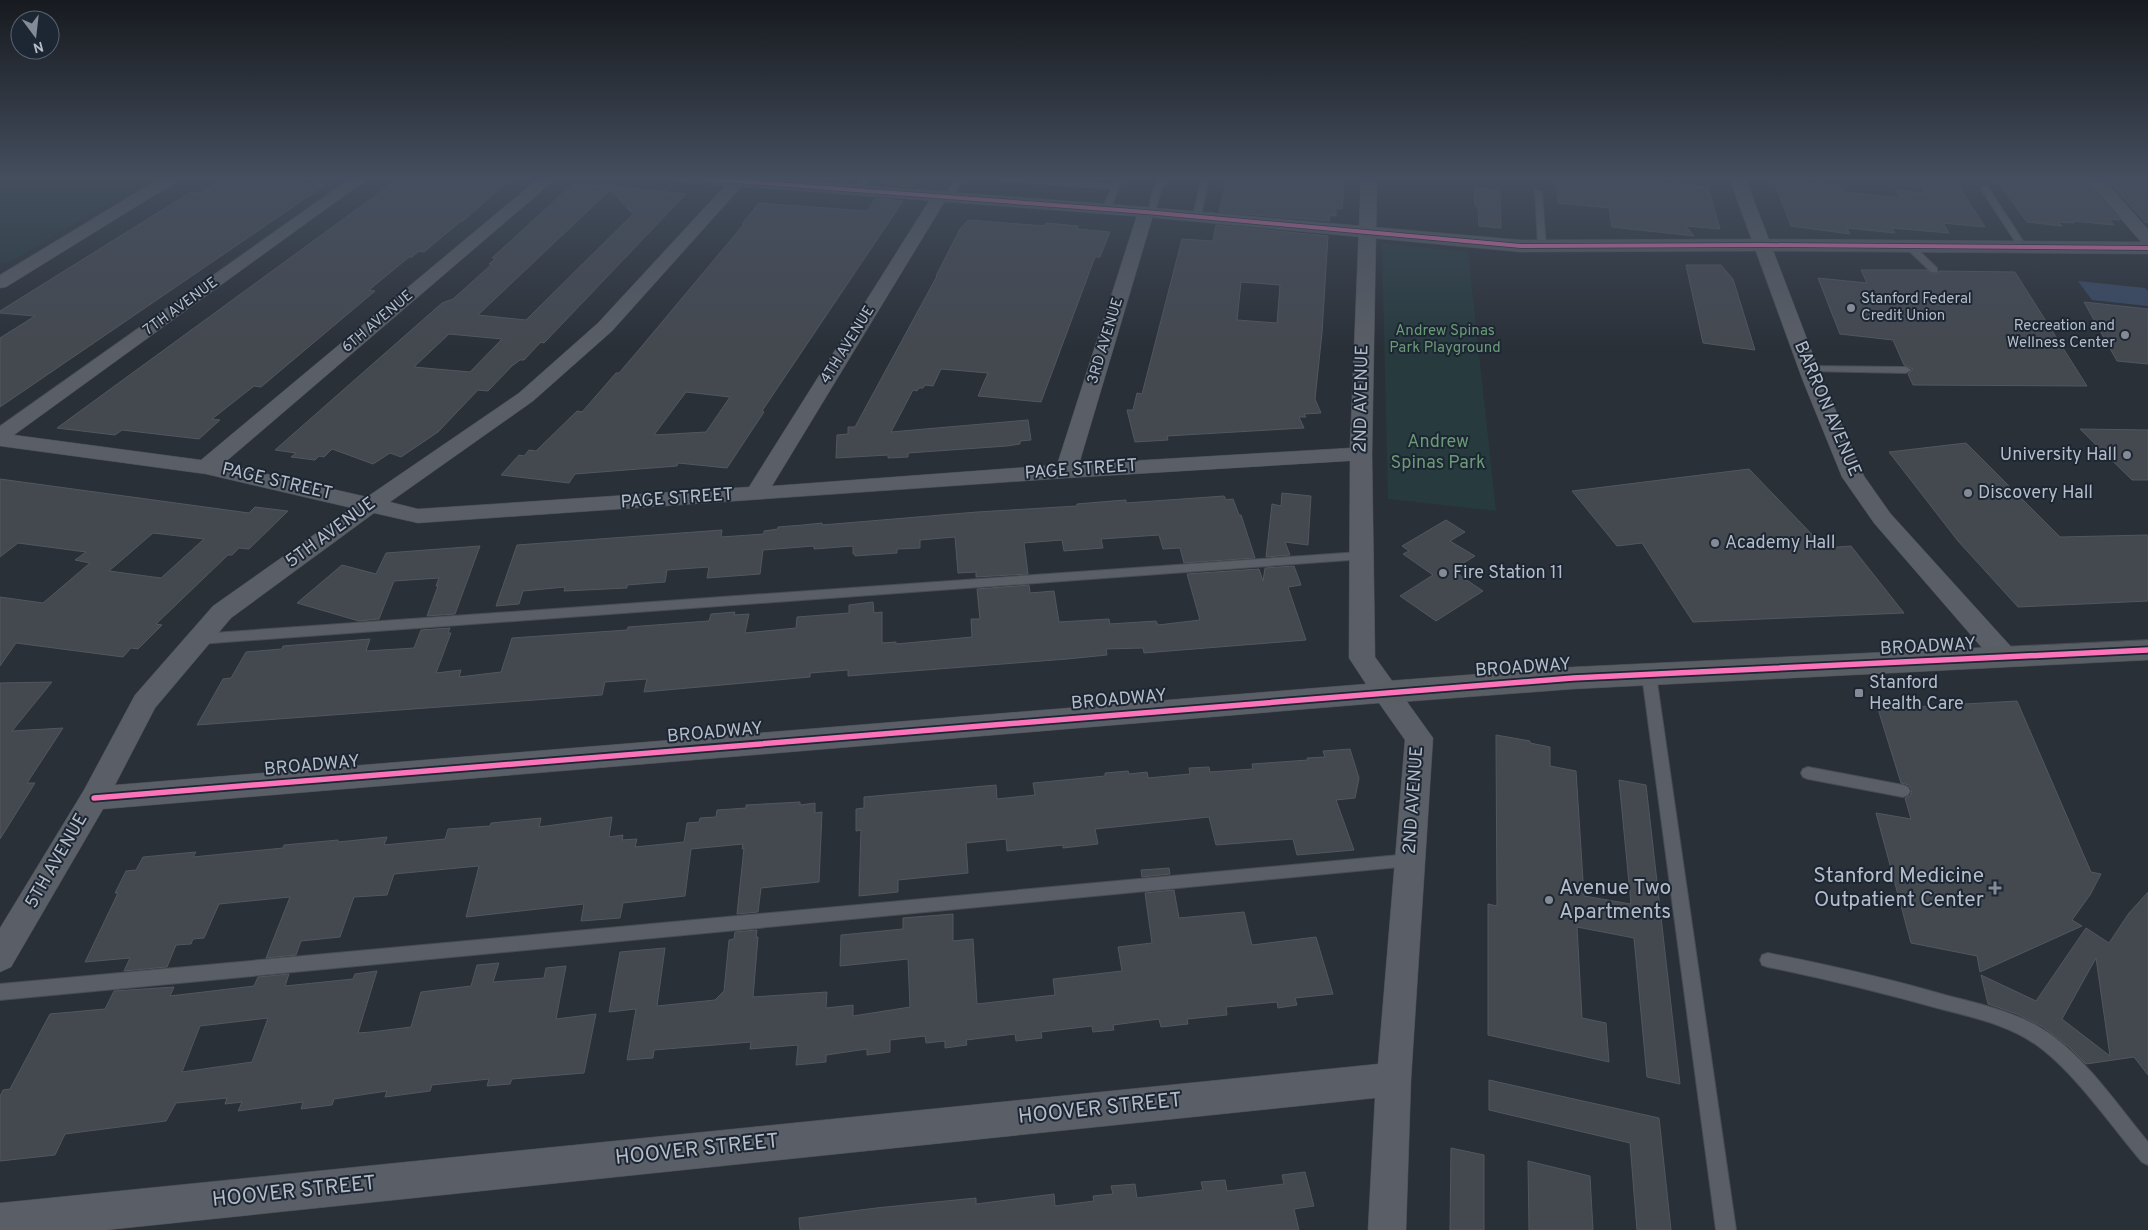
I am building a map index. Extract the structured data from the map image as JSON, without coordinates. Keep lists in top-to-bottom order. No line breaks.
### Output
{"streets":{"street":["7TH AVENUE","6TH AVENUE","3RD AVENUE","4TH AVENUE","2ND AVENUE","BARRON AVENUE","PAGE STREET","5TH AVENUE","BROADWAY","HOOVER STREET"]},"crossings":[["6TH AVENUE","PAGE STREET"],["3RD AVENUE","PAGE STREET"],["4TH AVENUE","PAGE STREET"],["2ND AVENUE","PAGE STREET"],["2ND AVENUE","BROADWAY"],["2ND AVENUE","HOOVER STREET"],["BARRON AVENUE","BROADWAY"],["PAGE STREET","5TH AVENUE"],["5TH AVENUE","BROADWAY"]],"parks":["Andrew Spinas Park Playground","Andrew Spinas Park"],"places":{"other":["Stanford Federal Credit Union","Recreation and Wellness Center","University Hall","Discovery Hall","Academy Hall","Fire Station 11","Avenue Two Apartments"],"transit":["Stanford Health Care"],"health":["Stanford Medicine Outpatient Center"]},"north":"bottom"}
